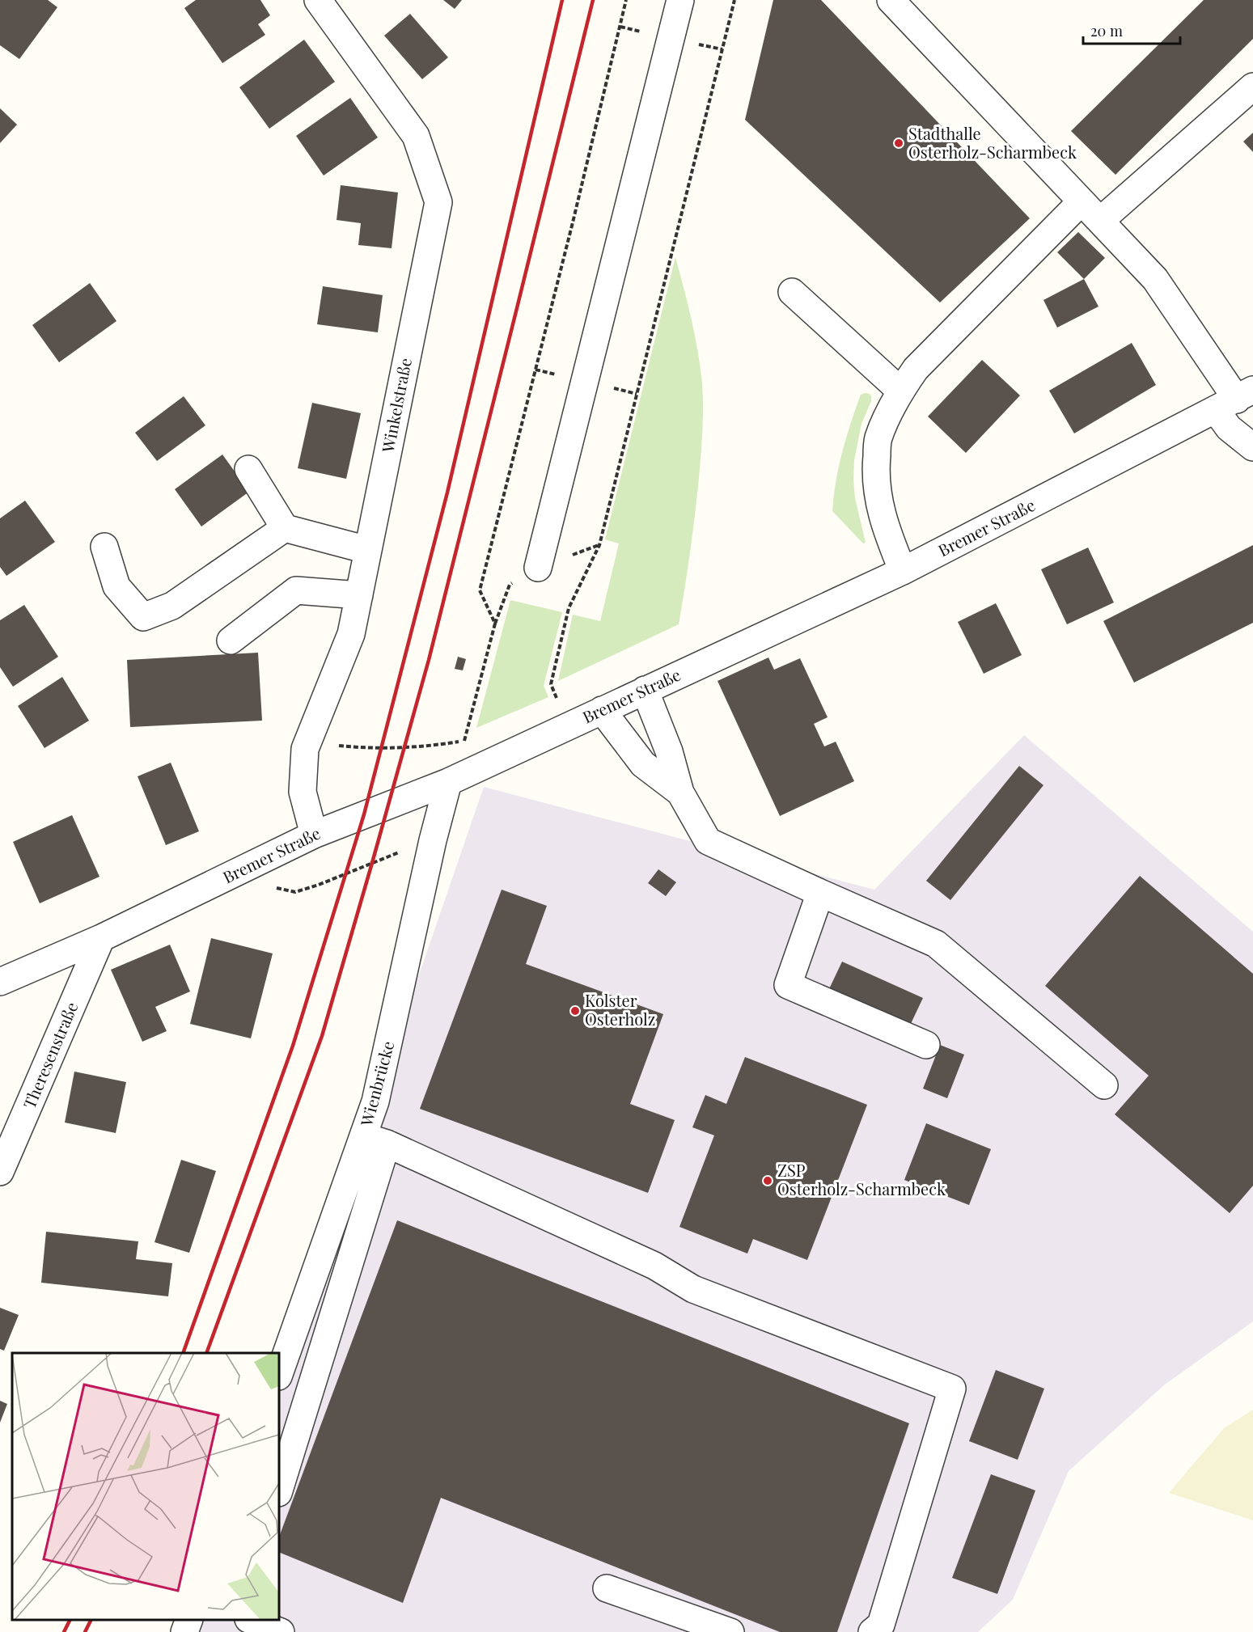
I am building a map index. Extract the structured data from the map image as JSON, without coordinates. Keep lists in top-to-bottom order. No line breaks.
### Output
{"streets":{"street":["Winkelstraße","Bremer Straße","Theresenstraße","Wienbrücke"]},"crossings":[["Winkelstraße","Bremer Straße"],["Bremer Straße","Theresenstraße"],["Bremer Straße","Wienbrücke"]],"places":["Stadthalle Osterholz-Scharmbeck","Kolster Osterholz","ZSP Osterholz-Scharmbeck"],"scale_bar":"20 m"}
